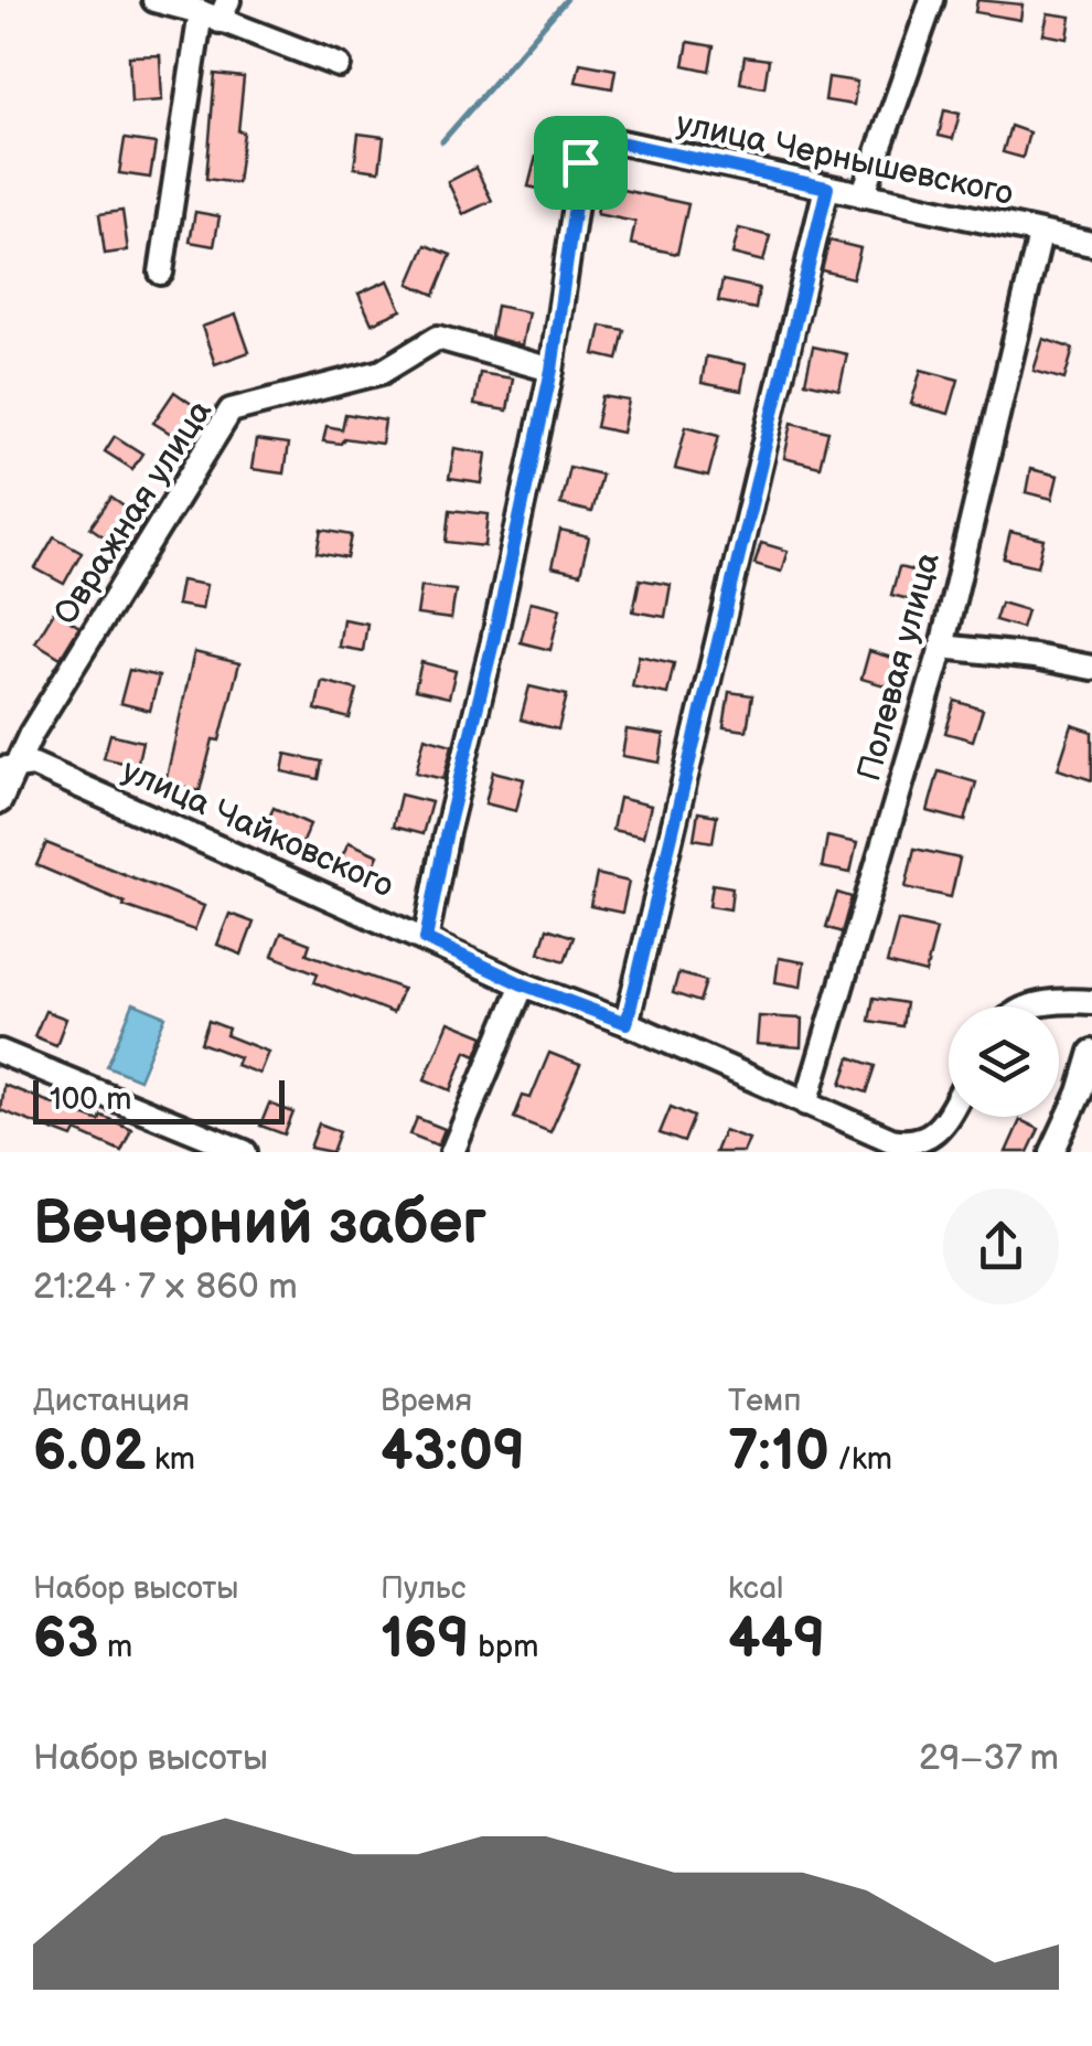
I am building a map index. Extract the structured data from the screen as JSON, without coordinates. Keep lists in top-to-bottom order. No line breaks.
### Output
{"streets":{"street":["улица Чернышевского","Овражная улица","Полевая улица","улица Чайковского"]},"crossings":[["улица Чернышевского","Овражная улица"],["улица Чернышевского","Полевая улица"],["Овражная улица","улица Чайковского"],["Полевая улица","улица Чайковского"]],"scale_bar":"100 m","page":{"scale":"100 m","heading":["Вечерний забег","21:24 · 7 × 860 m"],"stats":[["Дистанция","6.02 km"],["Время","43:09"],["Темп","7:10 /km"],["Набор высоты","63 m"],["Пульс","169 bpm"],["kcal","449"]],"chart":["Набор высоты","29–37 m"]}}
